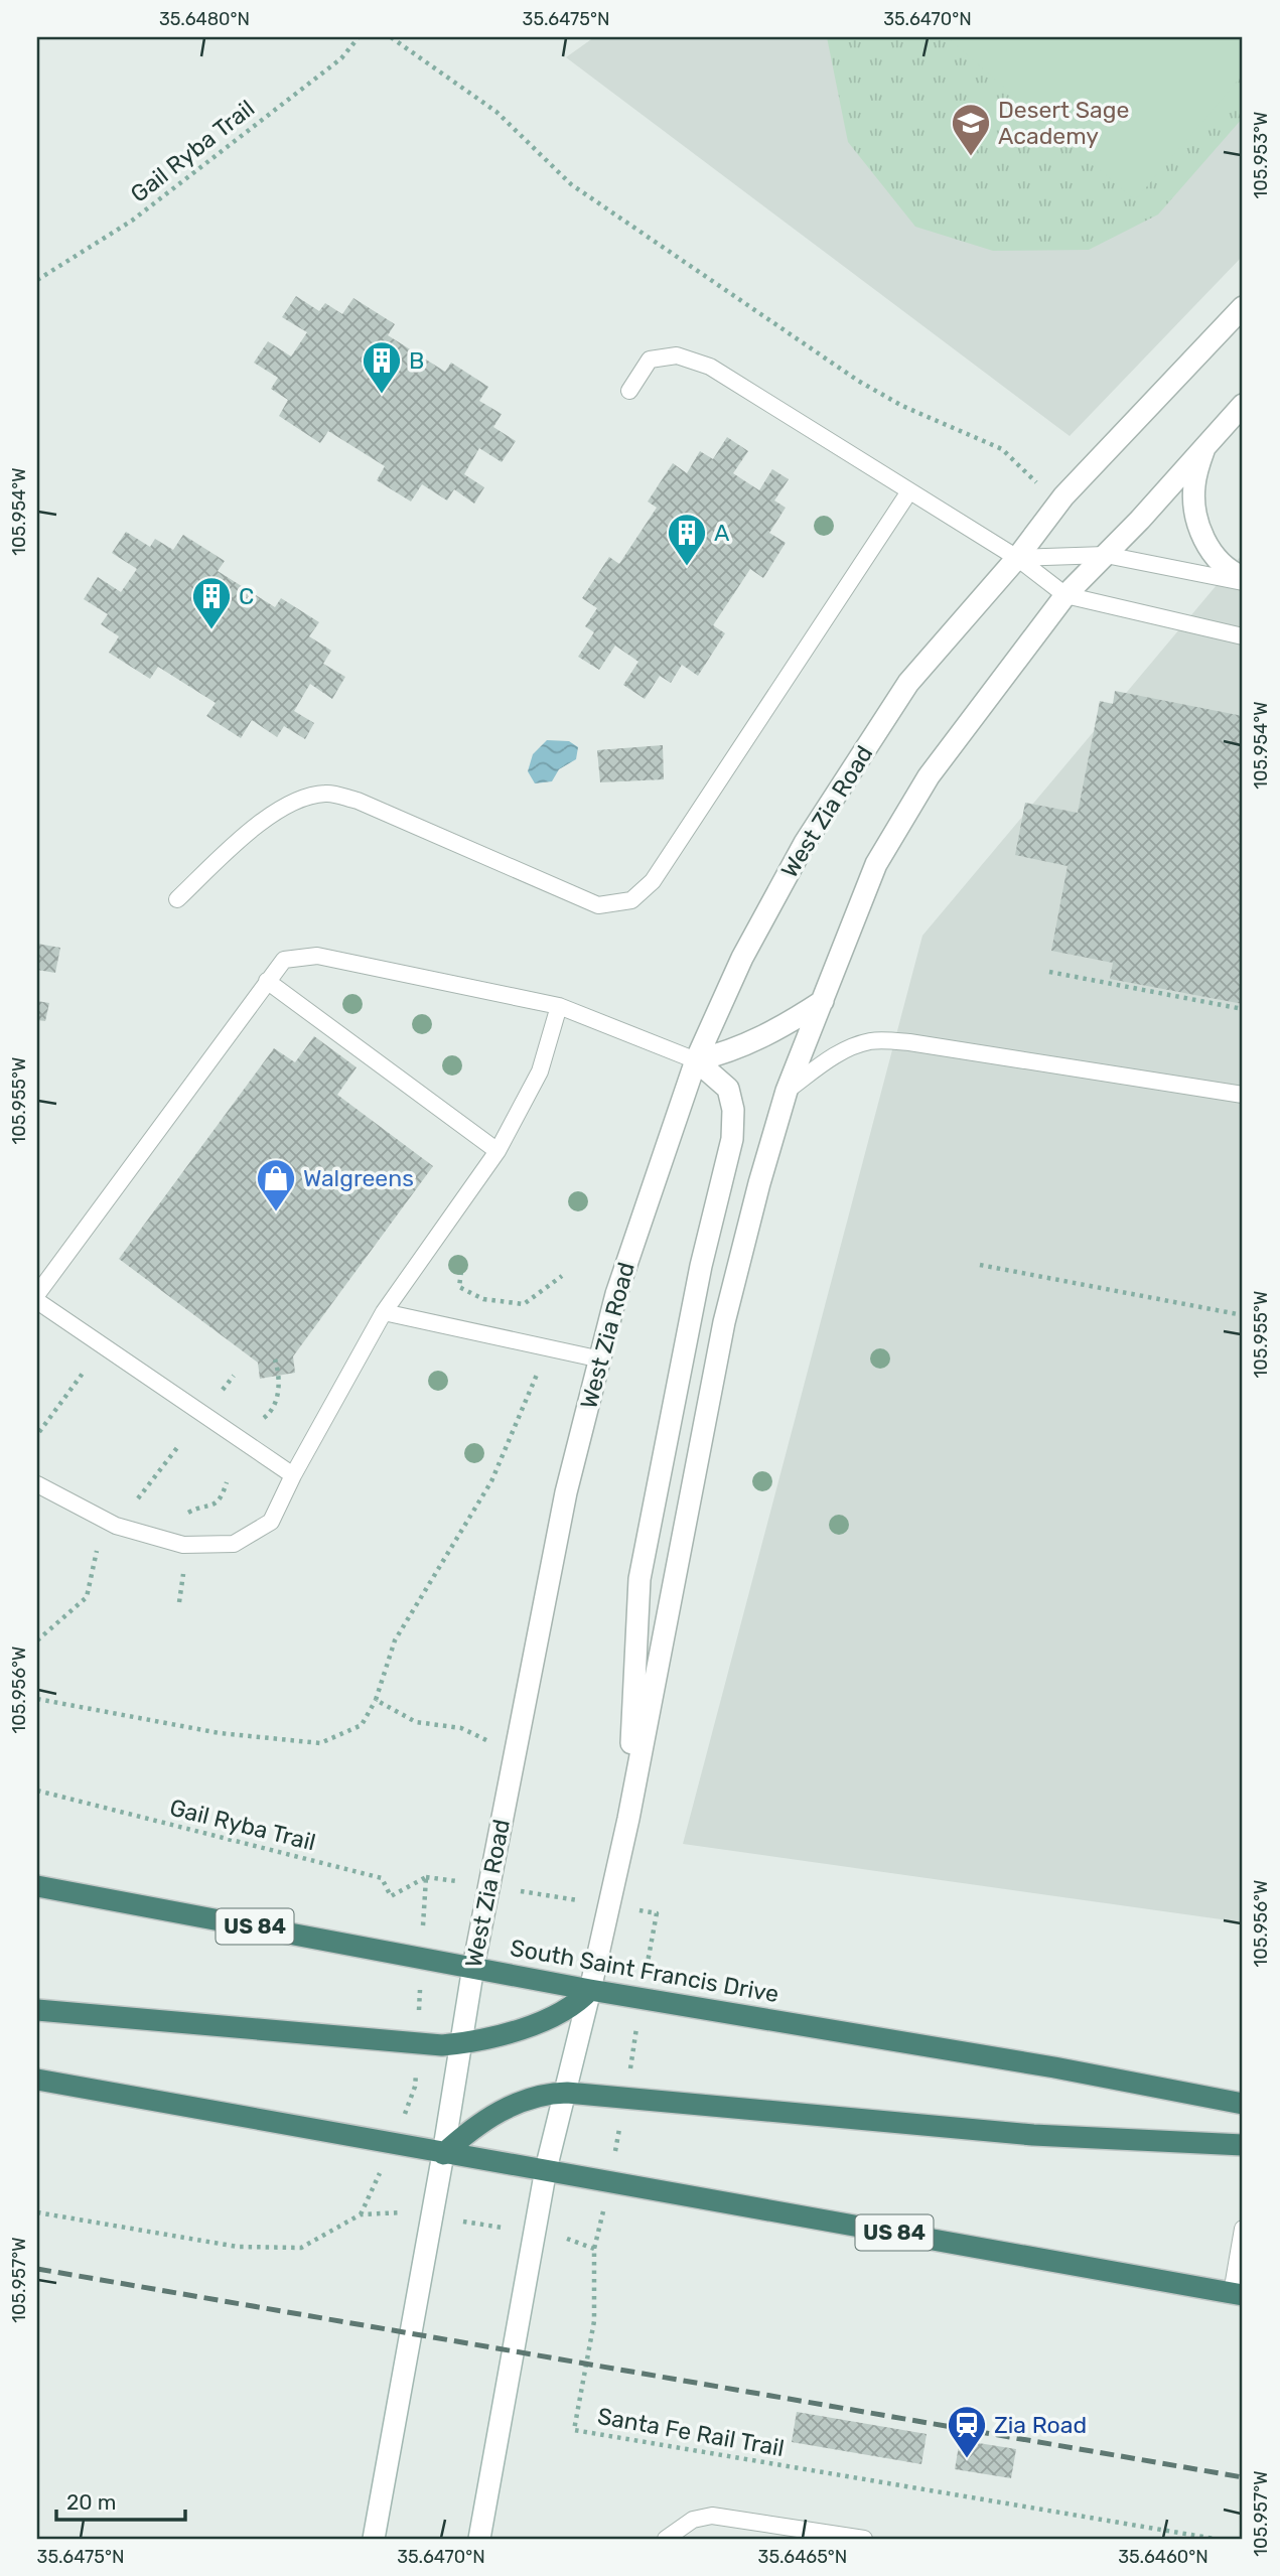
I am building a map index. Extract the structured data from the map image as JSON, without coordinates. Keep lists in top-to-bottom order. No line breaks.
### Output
{"streets":{"highway":["US 84","South Saint Francis Drive"],"street":["West Zia Road"],"path":["Gail Ryba Trail","Santa Fe Rail Trail"]},"crossings":[["Gail Ryba Trail","West Zia Road"],["West Zia Road","US 84"],["West Zia Road","South Saint Francis Drive"],["West Zia Road","Santa Fe Rail Trail"]],"places":{"school or university":["Desert Sage Academy"],"building":["B","A","C"],"shop":["Walgreens"],"station":["Zia Road"]},"scale_bar":"20 m","coordinates":["35.6480°N","35.6475°N","35.6470°N","105.953°W","105.954°W","105.955°W","105.956°W","105.957°W","35.6465°N","35.6460°N"]}
